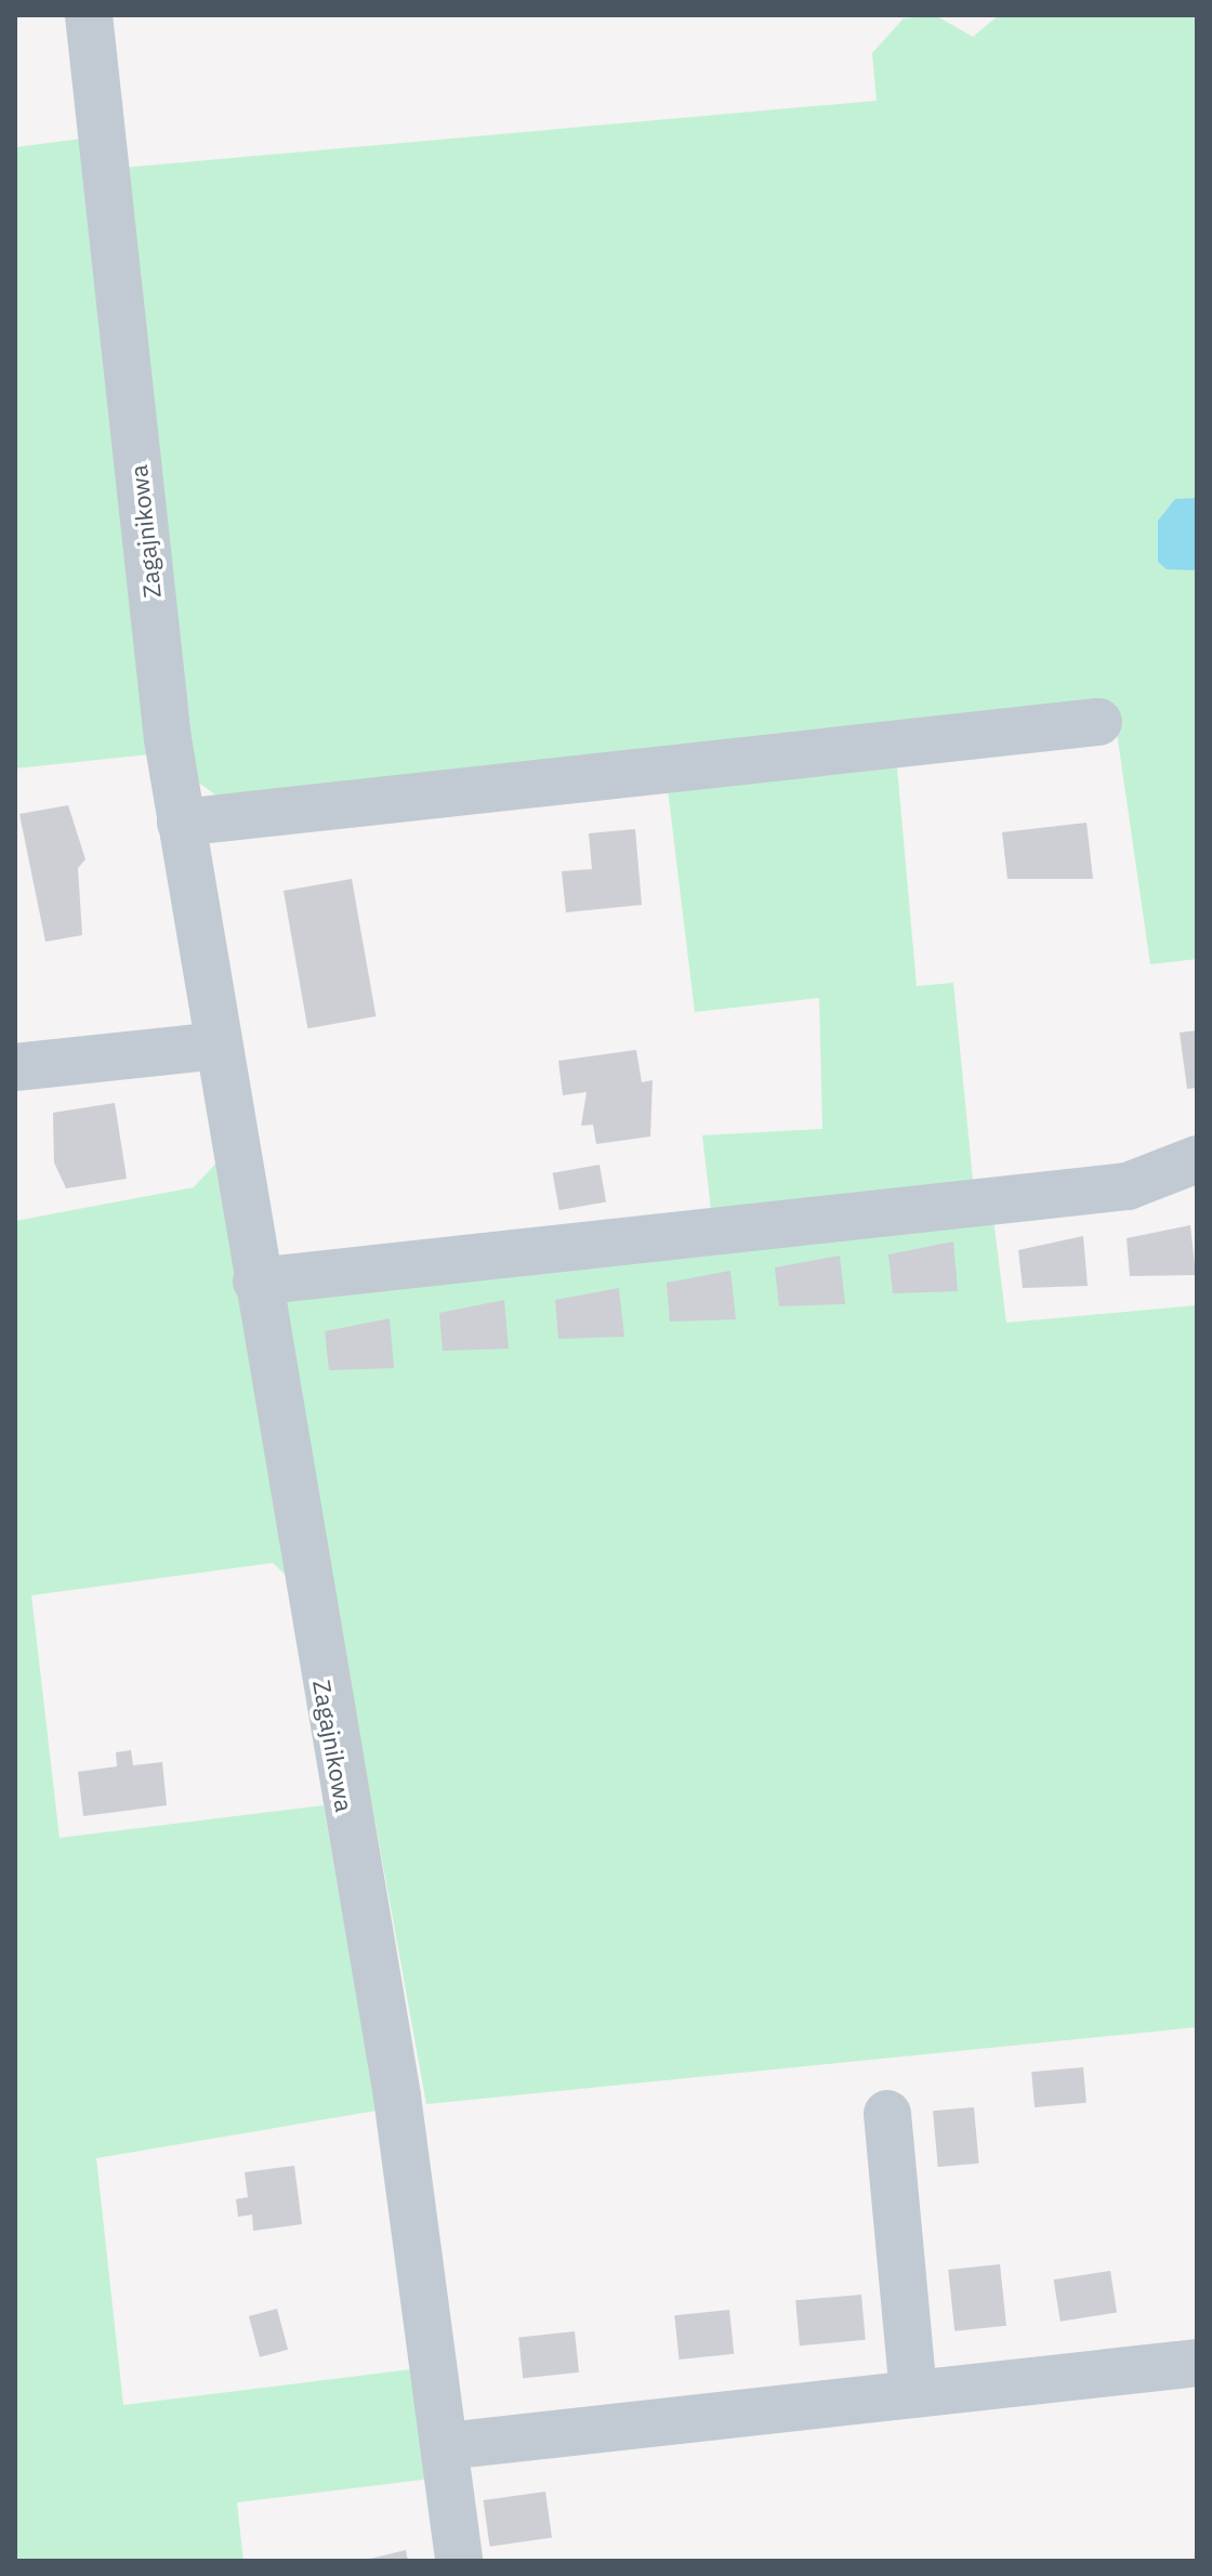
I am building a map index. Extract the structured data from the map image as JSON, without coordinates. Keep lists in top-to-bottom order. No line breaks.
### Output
{"streets":{"street":["Zagajnikowa"]}}
